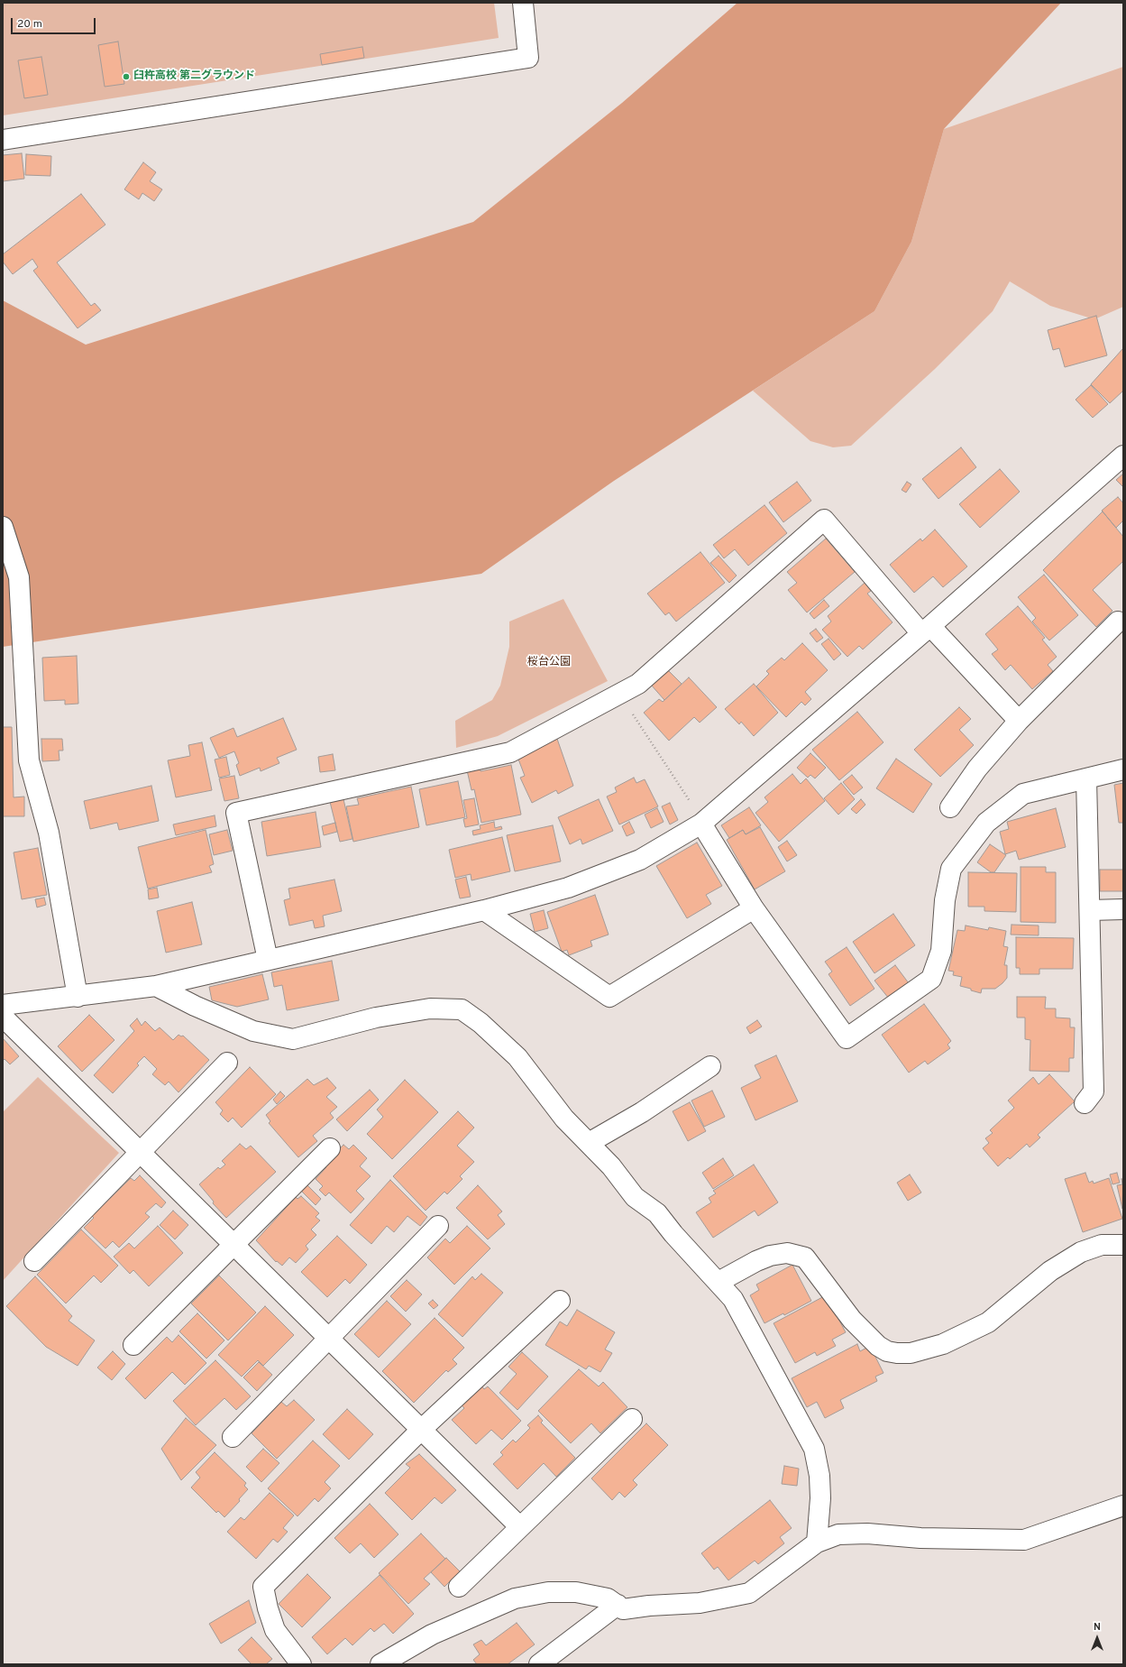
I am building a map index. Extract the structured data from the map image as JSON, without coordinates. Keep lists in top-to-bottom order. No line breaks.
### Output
{"parks":["桜台公園"],"places":["臼杵高校 第二グラウンド"],"scale_bar":"20 m","north":"top"}
